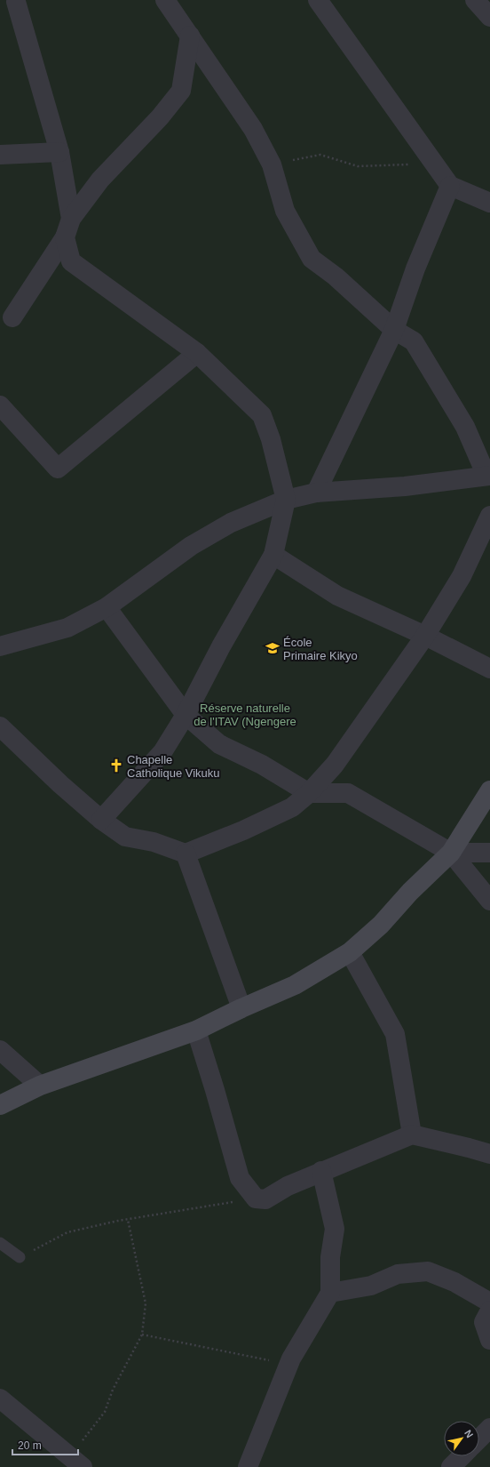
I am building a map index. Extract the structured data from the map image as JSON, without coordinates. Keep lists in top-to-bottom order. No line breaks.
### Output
{"parks":["Réserve naturelle de l'ITAV (Ngengere"],"places":{"school or university":["École Primaire Kikyo"],"church":["Chapelle Catholique Vikuku"]},"scale_bar":"20 m","north":"top right"}
